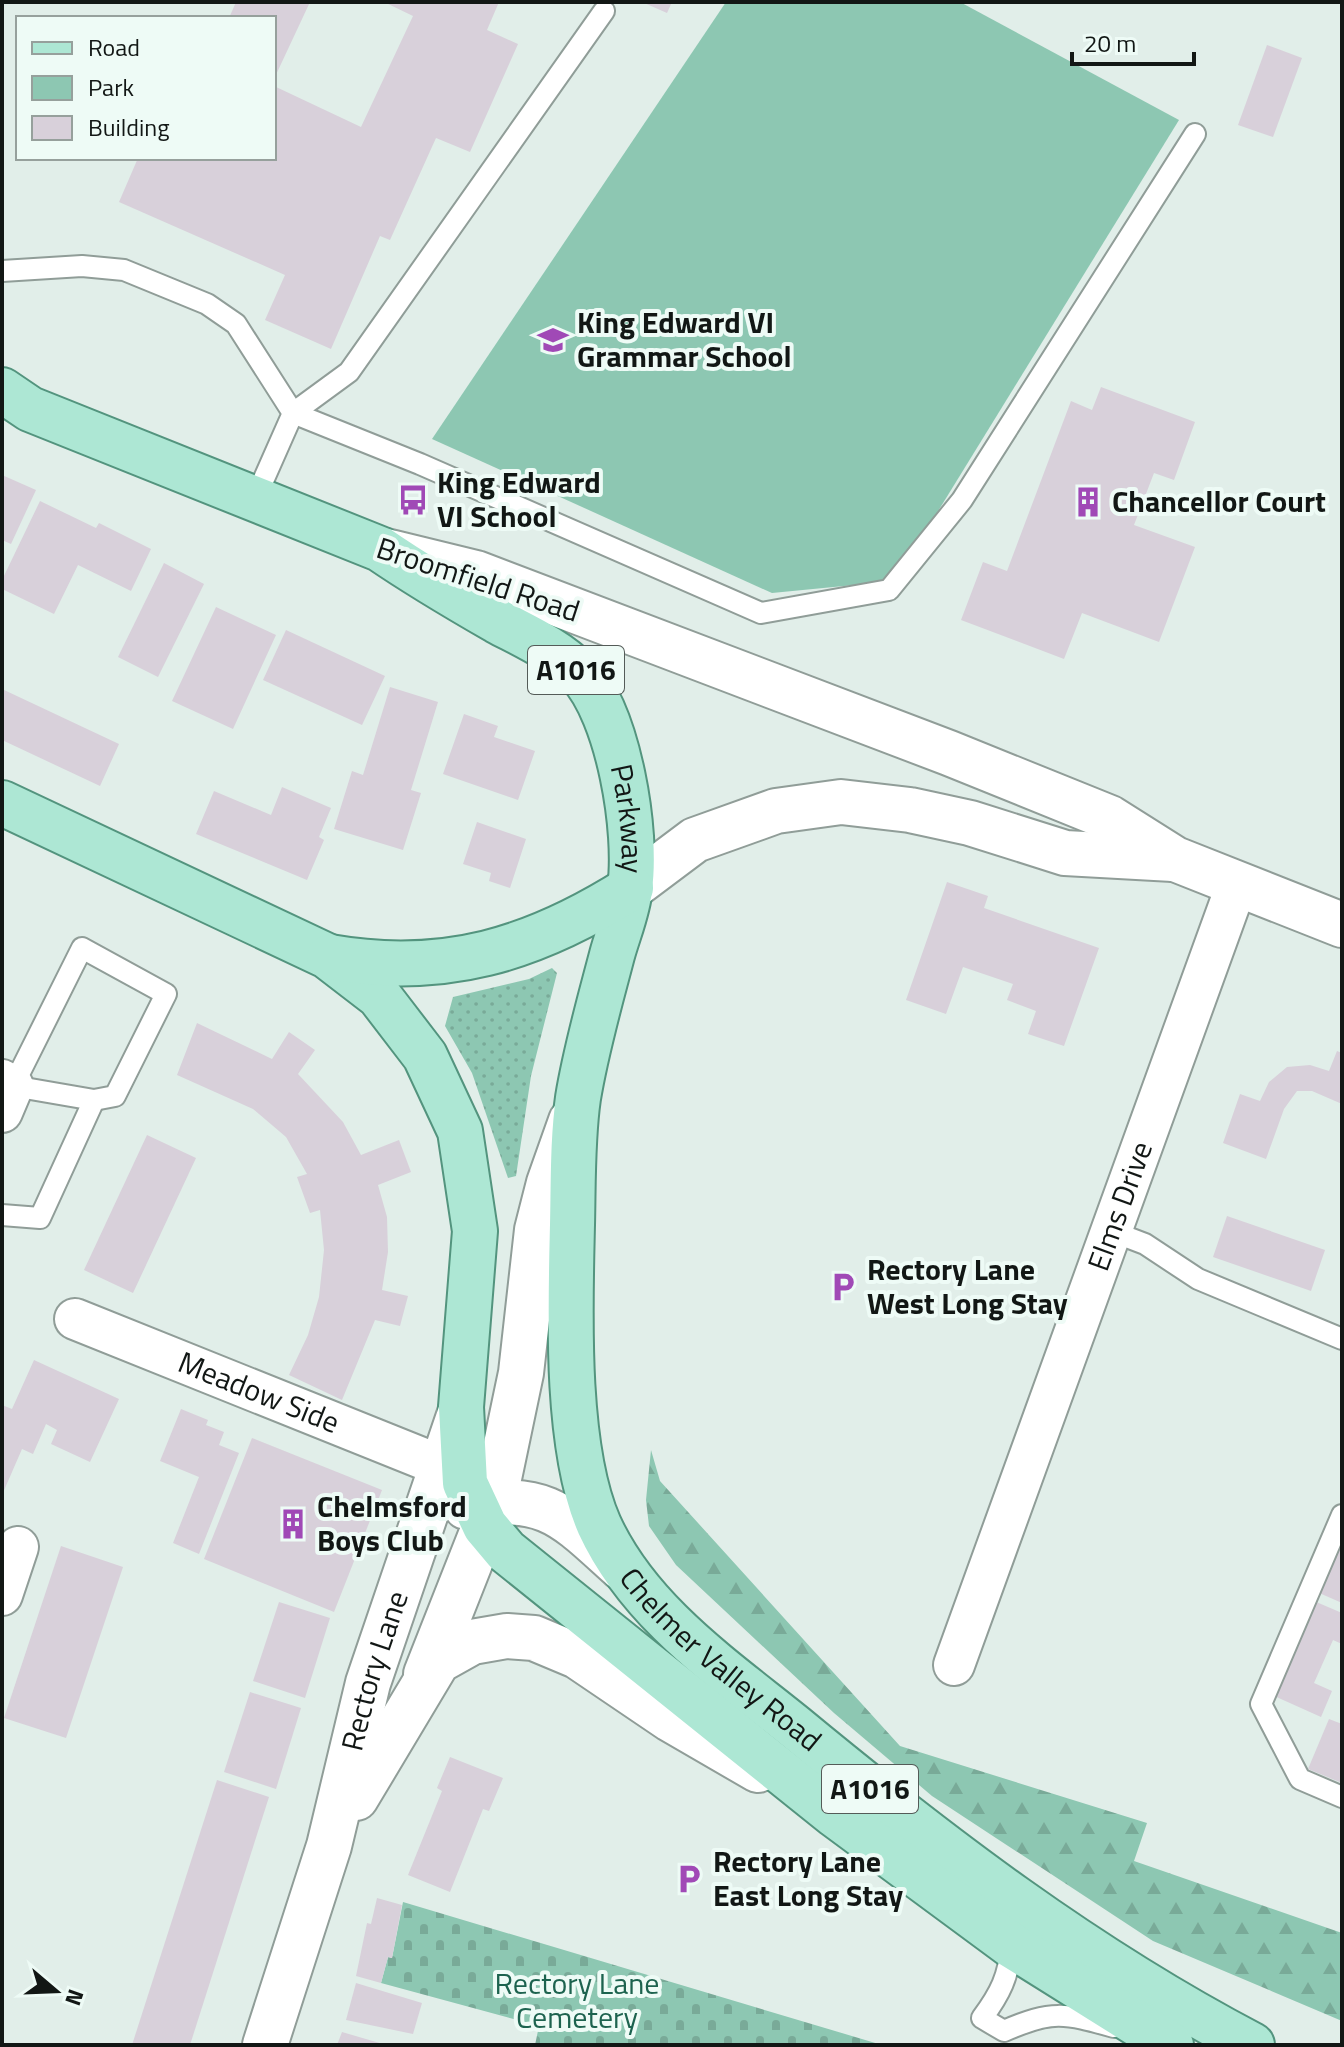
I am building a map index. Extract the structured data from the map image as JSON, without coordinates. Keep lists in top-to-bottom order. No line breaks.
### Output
{"streets":{"main road":["Broomfield Road","A1016","Parkway","Chelmer Valley Road","Rectory Lane"],"street":["Elms Drive","Meadow Side"]},"crossings":[["Broomfield Road","A1016"],["Broomfield Road","Parkway"],["Broomfield Road","Elms Drive"],["A1016","Parkway"],["A1016","Chelmer Valley Road"],["Parkway","Chelmer Valley Road"],["Parkway","Rectory Lane"],["Meadow Side","Rectory Lane"],["Chelmer Valley Road","Rectory Lane"]],"parks":["Rectory Lane Cemetery"],"places":{"school or university":["King Edward VI Grammar School"],"bus stop":["King Edward VI School"],"building":["Chancellor Court","Chelmsford Boys Club"],"parking":["Rectory Lane West Long Stay","Rectory Lane East Long Stay"]},"legend":["Road","Park","Building"],"scale_bar":"20 m","north":"right"}
